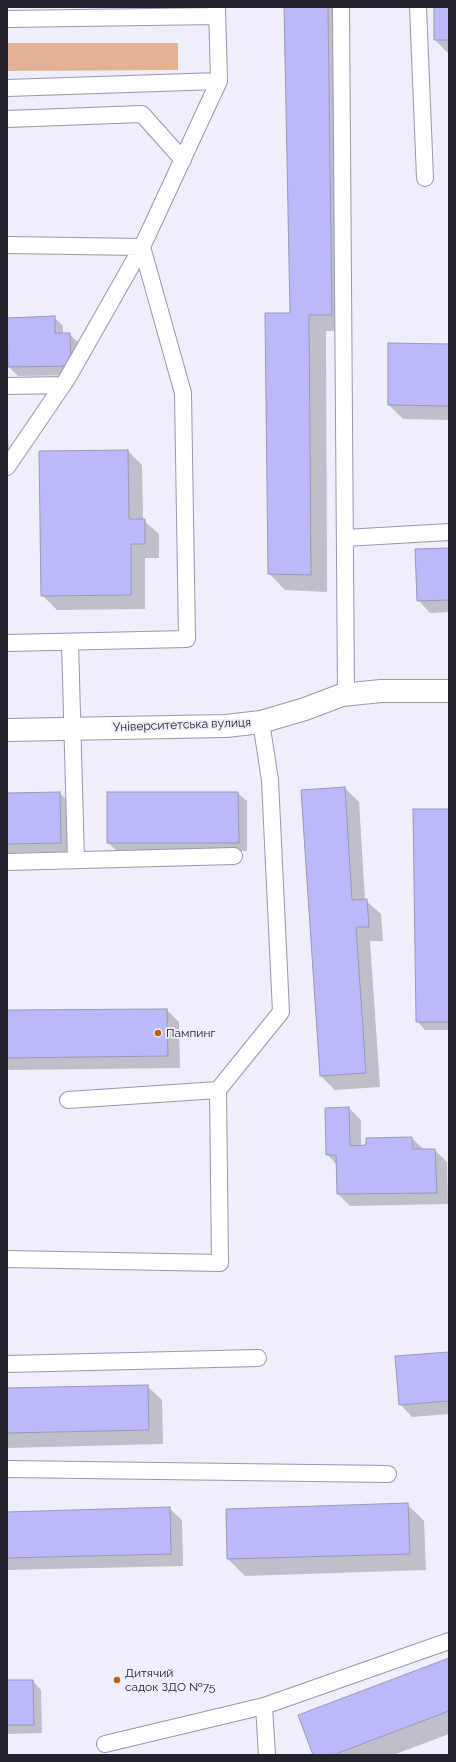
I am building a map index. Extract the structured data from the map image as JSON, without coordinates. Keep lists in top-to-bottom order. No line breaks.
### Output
{"streets":{"street":["Університетська вулиця"]},"places":["Пампинг","Дитячий садок ЗДО №75"]}
